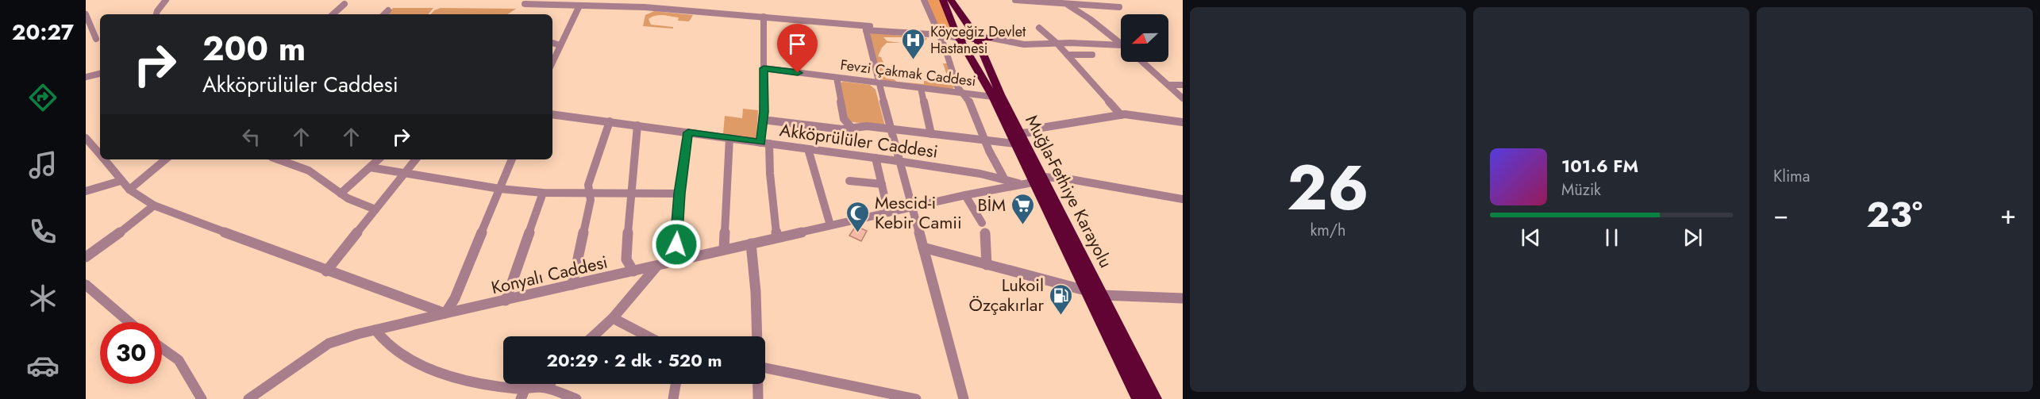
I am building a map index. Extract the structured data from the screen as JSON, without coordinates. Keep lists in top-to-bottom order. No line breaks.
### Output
{"streets":{"highway":["Muğla-Fethiye Karayolu"],"street":["Fevzi Çakmak Caddesi","Akköprülüler Caddesi","Konyalı Caddesi"]},"crossings":[["Fevzi Çakmak Caddesi","Muğla-Fethiye Karayolu"],["Akköprülüler Caddesi","Muğla-Fethiye Karayolu"],["Akköprülüler Caddesi","Konyalı Caddesi"],["Muğla-Fethiye Karayolu","Konyalı Caddesi"]],"places":{"hospital":["Köyceğiz Devlet Hastanesi"],"supermarket":["BİM"],"mosque":["Mescid-i Kebir Camii"],"fuel station":["Lukoil Özçakırlar"]},"north":"left","page":{"tabs":"20:27","tile":[["26","km/h"],"Klima"],"turn":["200 m","Akköprülüler Caddesi"],"song":["101.6 FM","Müzik"],"heat":["−","23°","+"],"limit":"30","trip":"20:29 · 2 dk · 520 m"}}
